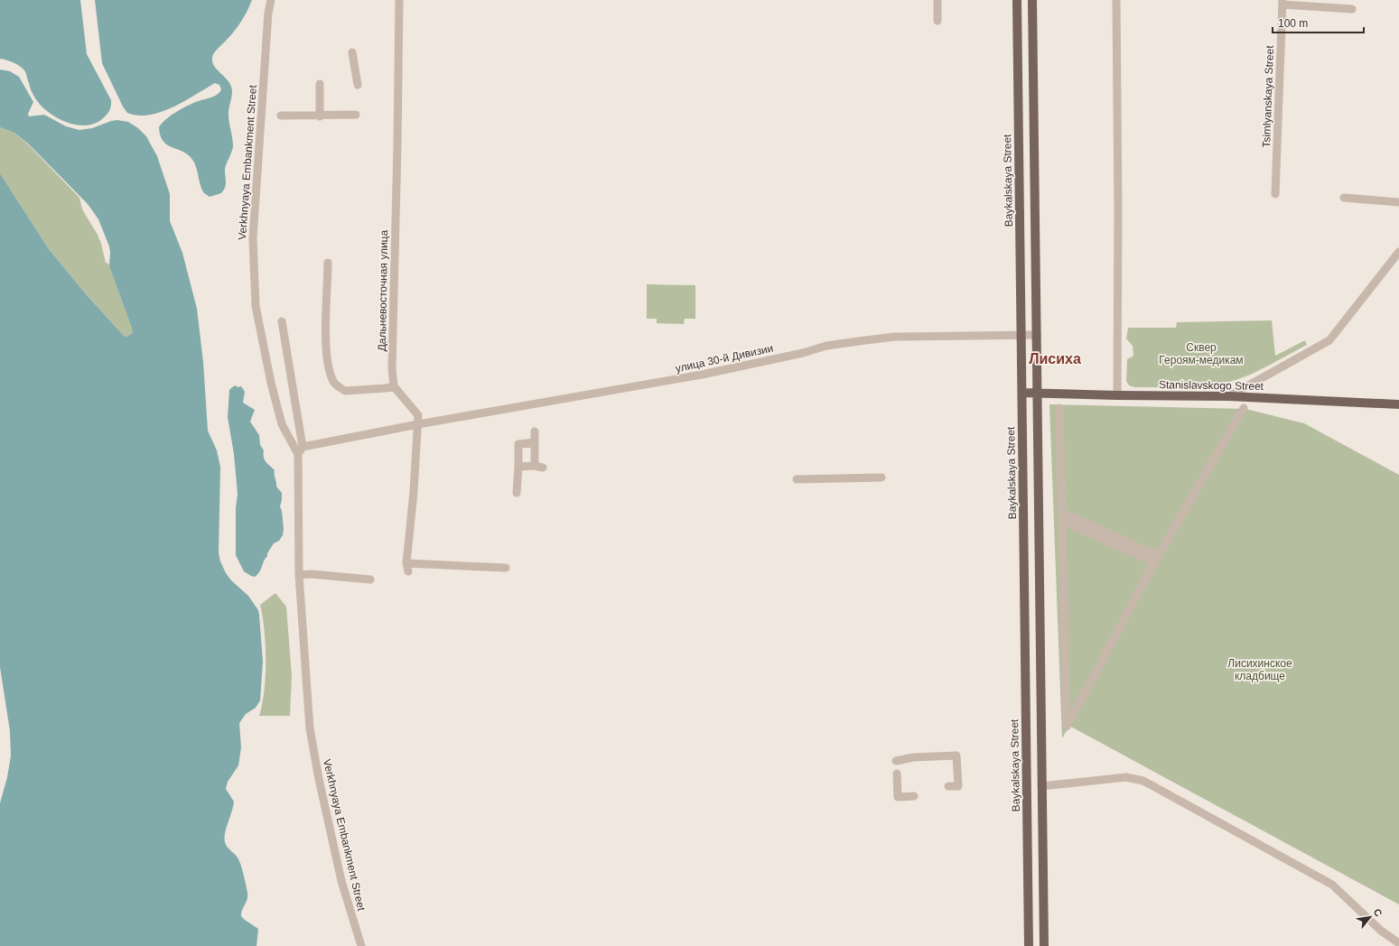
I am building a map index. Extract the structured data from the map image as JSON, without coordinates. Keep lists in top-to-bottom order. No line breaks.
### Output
{"streets":{"main road":["Baykalskaya Street","Stanislavskogo Street"],"street":["Tsimlyanskaya Street","Verkhnyaya Embankment Street","Дальневосточная улица","улица 30-й Дивизии"]},"crossings":[["Verkhnyaya Embankment Street","улица 30-й Дивизии"],["Baykalskaya Street","улица 30-й Дивизии"],["Baykalskaya Street","Stanislavskogo Street"]],"districts":["Лисиха"],"parks":["Сквер Героям-медикам","Лисихинское кладбище"],"scale_bar":"100 m","north":"top right"}
